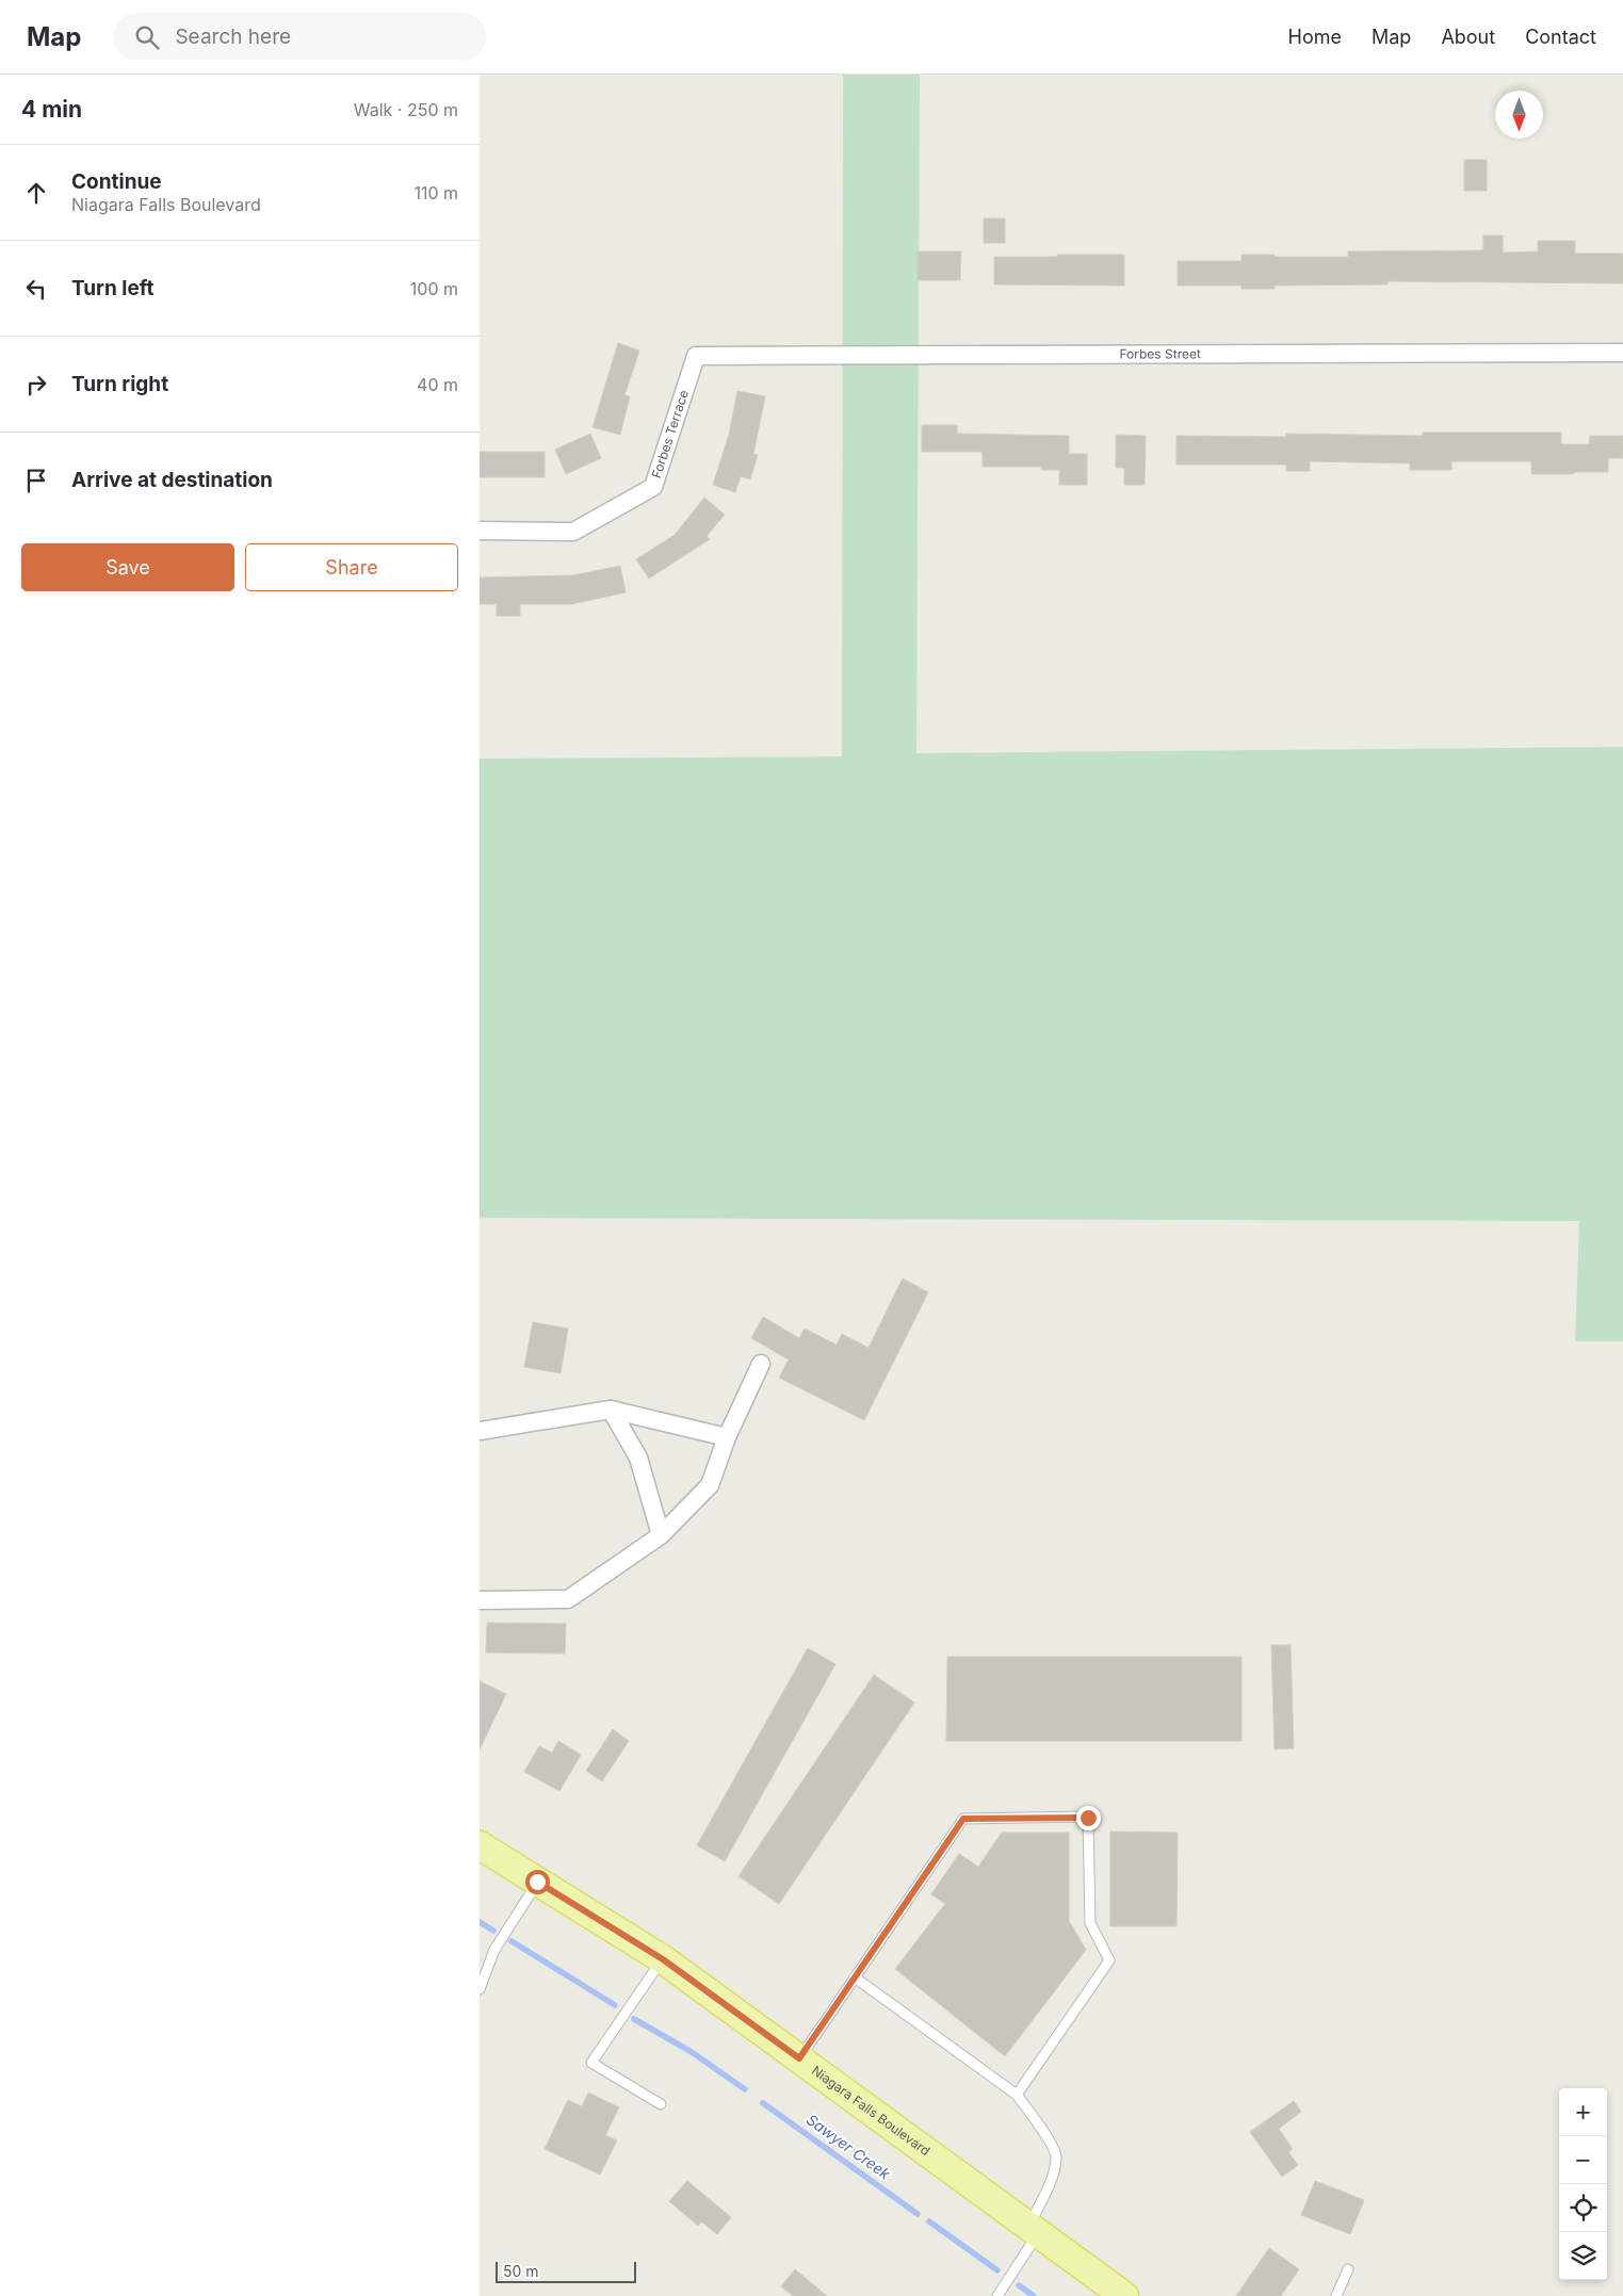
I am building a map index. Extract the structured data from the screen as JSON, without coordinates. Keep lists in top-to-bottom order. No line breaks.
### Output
{"streets":{"main road":["Niagara Falls Boulevard"],"street":["Forbes Street","Forbes Terrace"]},"crossings":[["Forbes Street","Forbes Terrace"]],"water":["Sawyer Creek"],"scale_bar":"50 m","north":"bottom","page":{"header":"Map","search":"Search here","nav":["Home","Map","About","Contact"],"heading":["4 min","Walk · 250 m"],"list":[["Continue","Niagara Falls Boulevard","110 m"],["Turn left","100 m"],["Turn right","40 m"],"Arrive at destination"],"buttons":["Save","Share"],"map_buttons":["+","−"],"scale":"50 m"}}
